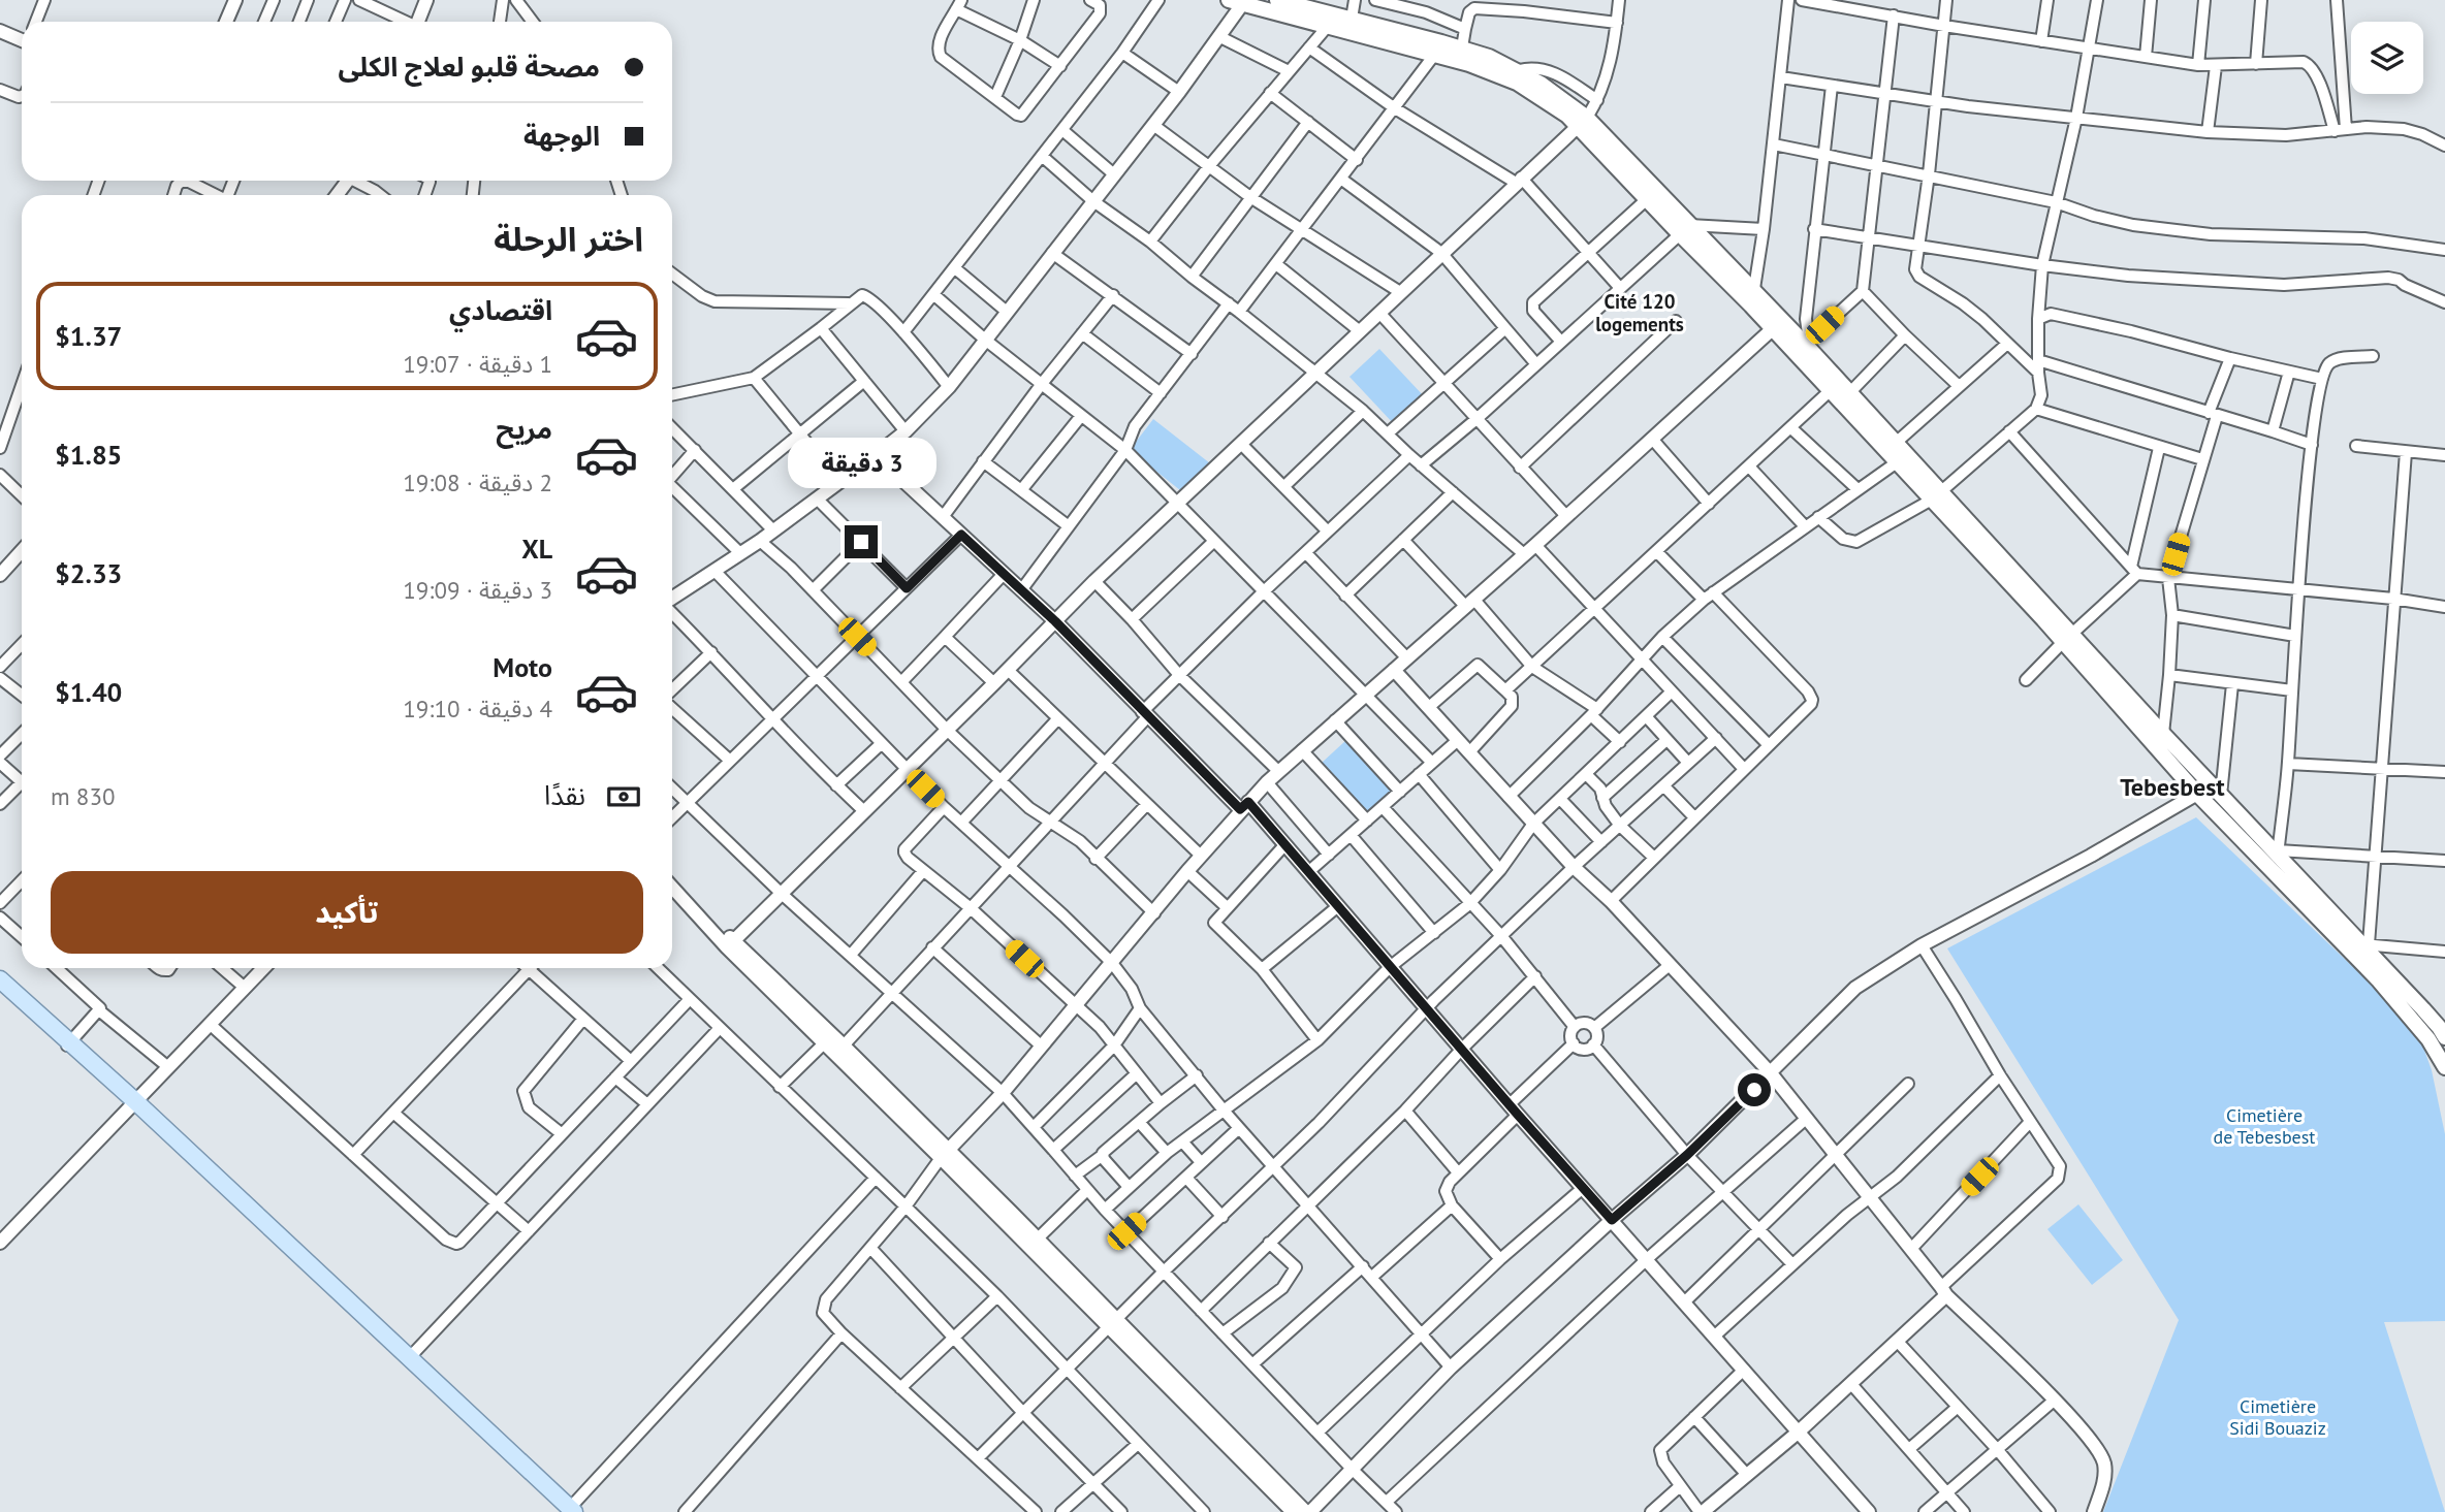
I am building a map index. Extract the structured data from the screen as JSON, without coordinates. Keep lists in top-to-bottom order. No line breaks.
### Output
{"districts":["Cité 120 logements","Tebesbest"],"parks":["Cimetière de Tebesbest","Cimetière Sidi Bouaziz"],"page":{"banner":["مصحة قلبو لعلاج الكلى","الوجهة"],"heading":"اختر الرحلة","list":[{"name":"اقتصادي","note":"1 دقيقة · 19:07","value":"$1.37"},{"name":"مريح","note":"2 دقيقة · 19:08","value":"$1.85"},{"name":"XL","note":"3 دقيقة · 19:09","value":"$2.33"},{"name":"Moto","note":"4 دقيقة · 19:10","value":"$1.40"}],"bubble":"3 دقيقة","pay":["نقدًا","830 m"],"buttons":"تأكيد"}}
